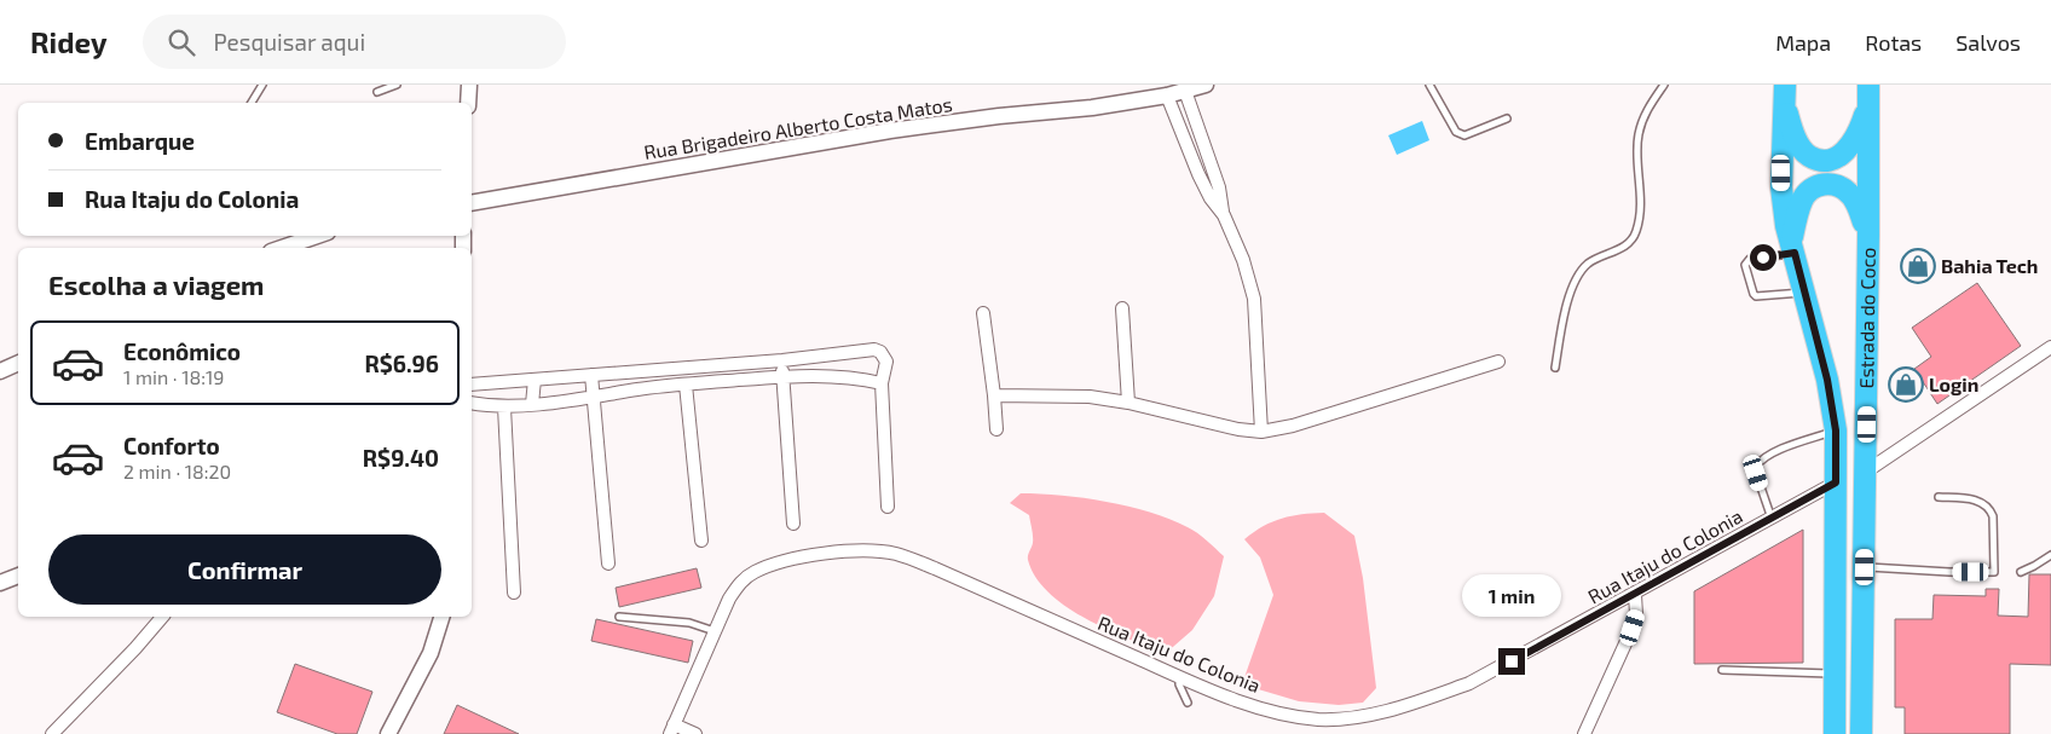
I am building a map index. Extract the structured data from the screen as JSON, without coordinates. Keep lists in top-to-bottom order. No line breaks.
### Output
{"streets":{"highway":["Estrada do Coco"],"street":["Rua Brigadeiro Alberto Costa Matos","Rua Itaju do Colonia"]},"crossings":[["Estrada do Coco","Rua Itaju do Colonia"]],"places":{"shop":["Bahia Tech","Login"]},"page":{"header":"Ridey","search":"Pesquisar aqui","nav":["Mapa","Rotas","Salvos"],"banner":["Embarque","Rua Itaju do Colonia"],"heading":"Escolha a viagem","list":[{"name":"Econômico","note":"1 min · 18:19","value":"R$6.96"},{"name":"Conforto","note":"2 min · 18:20","value":"R$9.40"}],"buttons":"Confirmar","bubble":"1 min"}}
